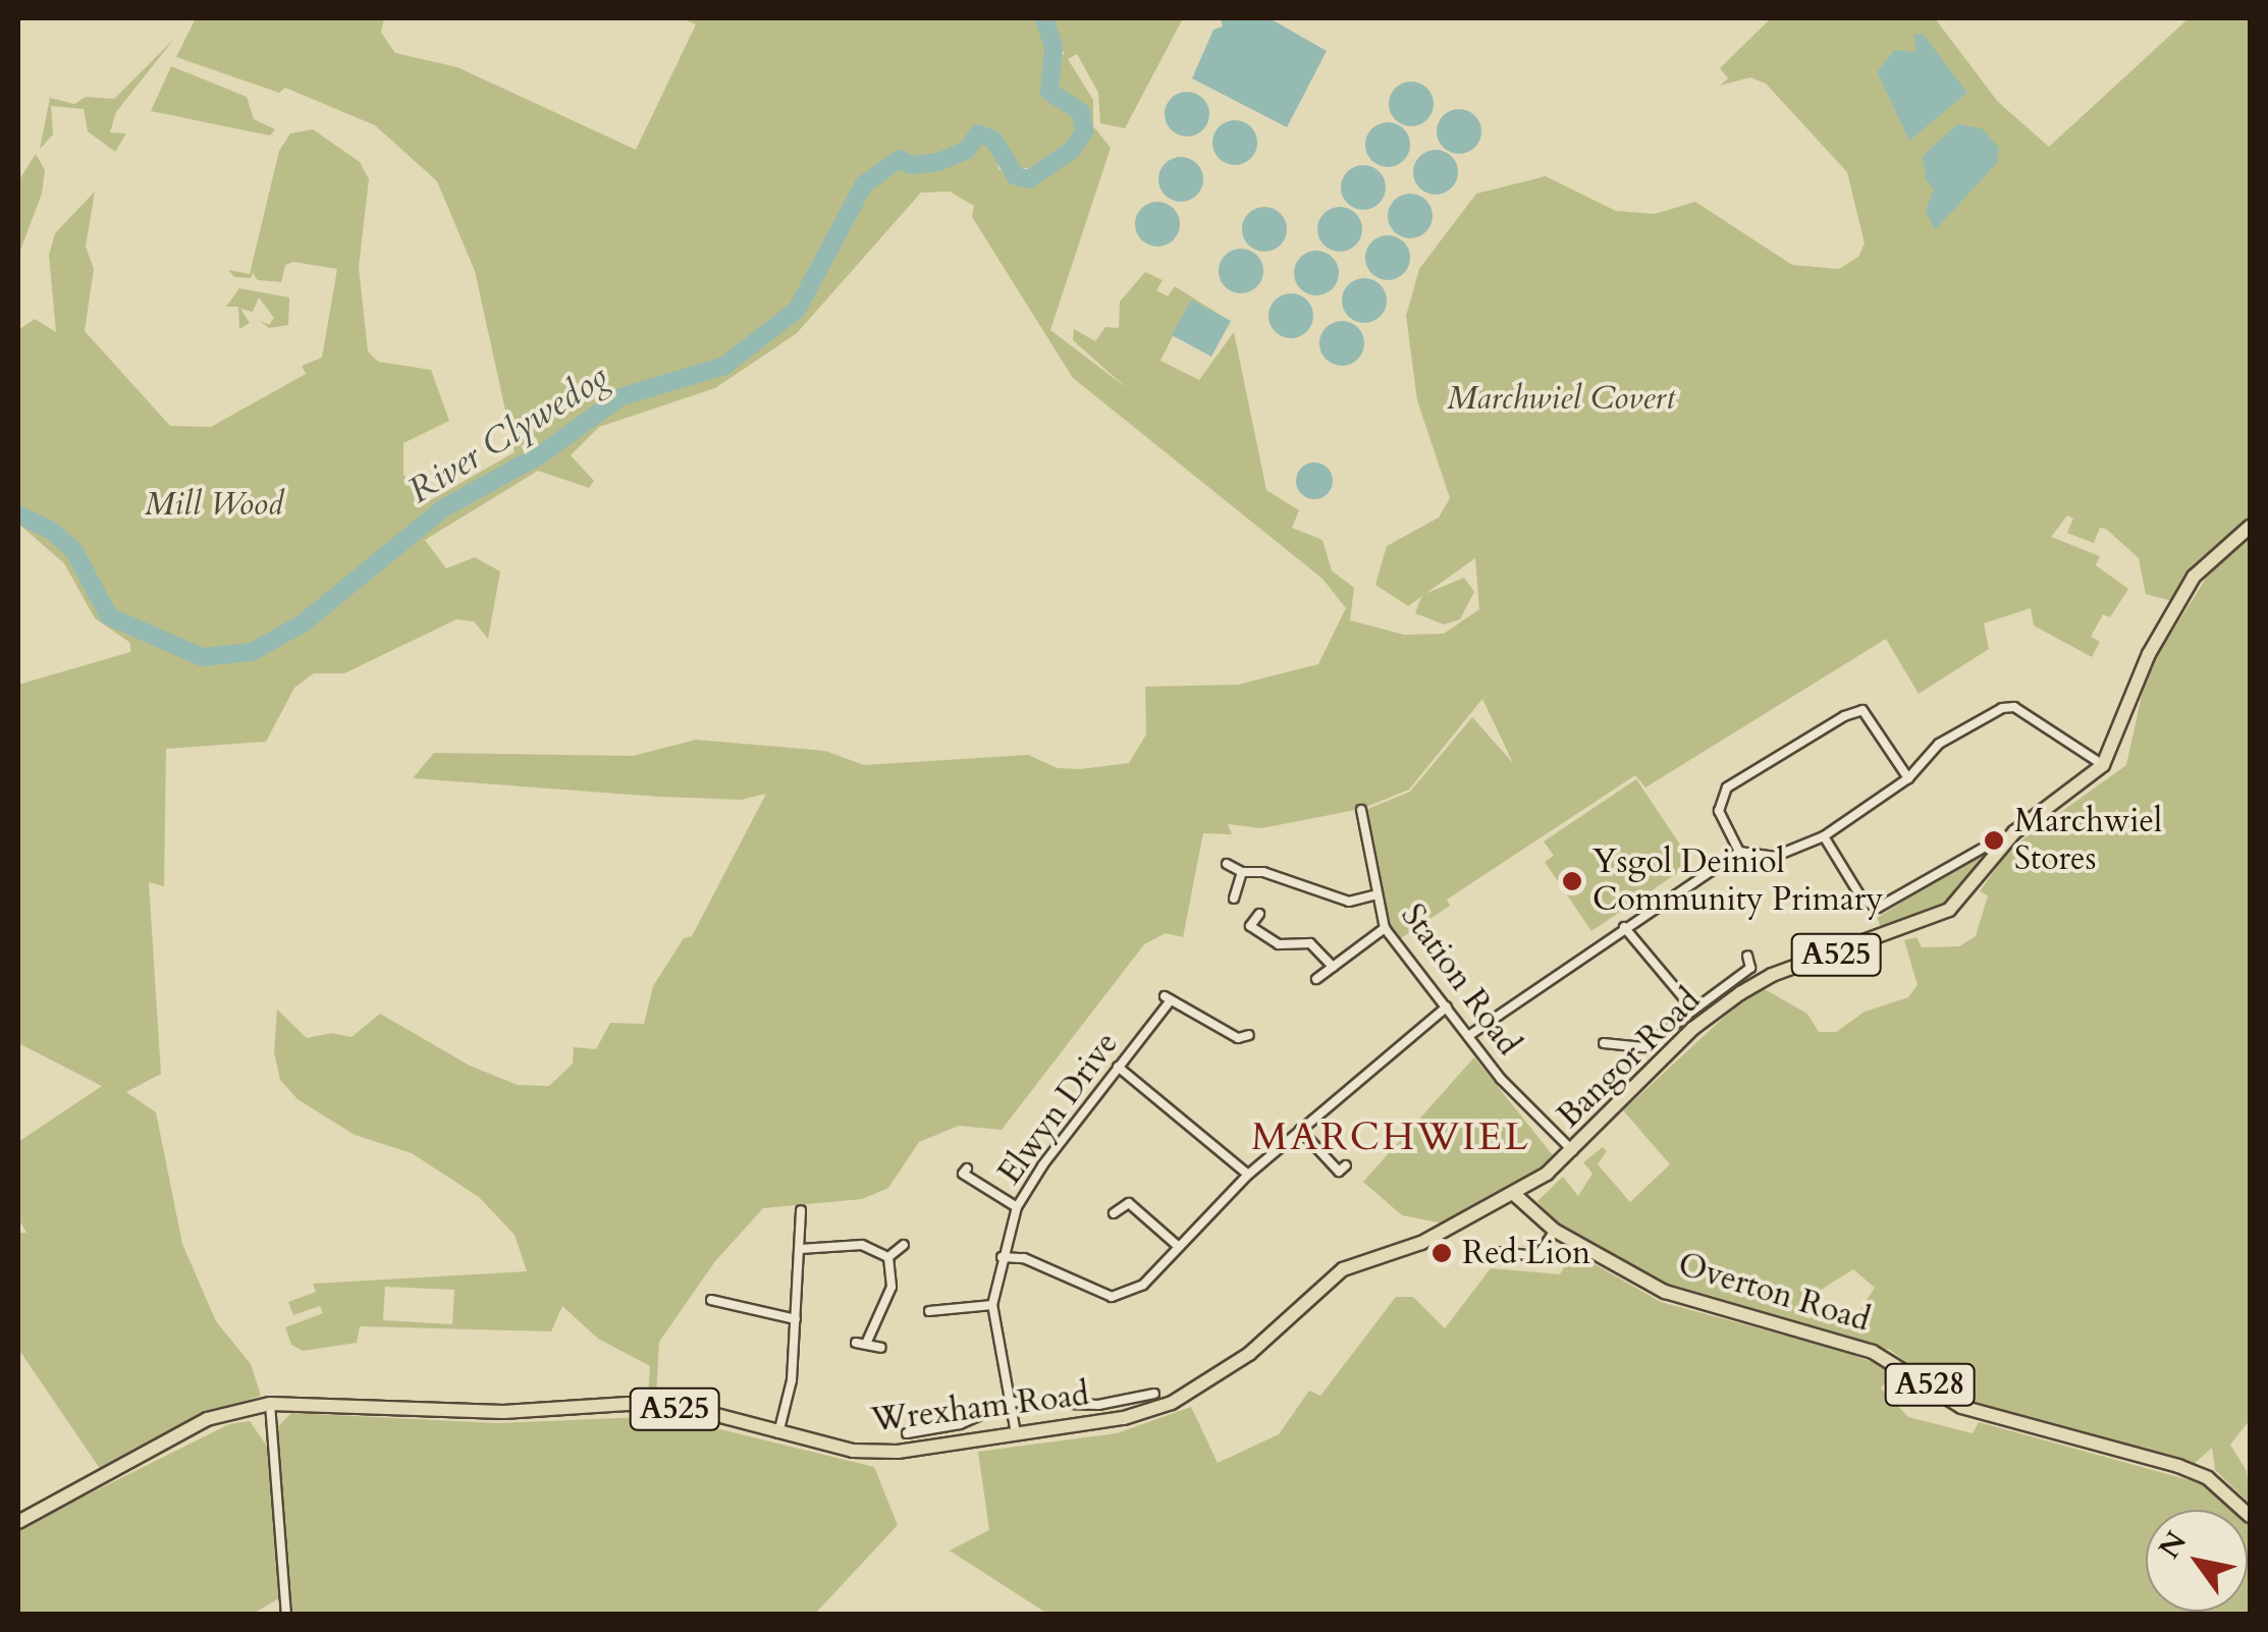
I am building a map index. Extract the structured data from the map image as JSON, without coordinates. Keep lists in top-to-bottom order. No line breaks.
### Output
{"streets":{"main road":["A525","Bangor Road","Overton Road","A528","Wrexham Road"],"street":["Station Road","Elwyn Drive"]},"crossings":[["A525","Wrexham Road"],["Station Road","Bangor Road"],["Bangor Road","Overton Road"],["Bangor Road","Wrexham Road"],["Elwyn Drive","Wrexham Road"],["Overton Road","Wrexham Road"]],"districts":["MARCHWIEL"],"water":["River Clywedog"],"parks":["Marchwiel Covert","Mill Wood"],"places":["Marchwiel Stores","Ysgol Deiniol Community Primary","Red Lion"],"north":"top left"}
